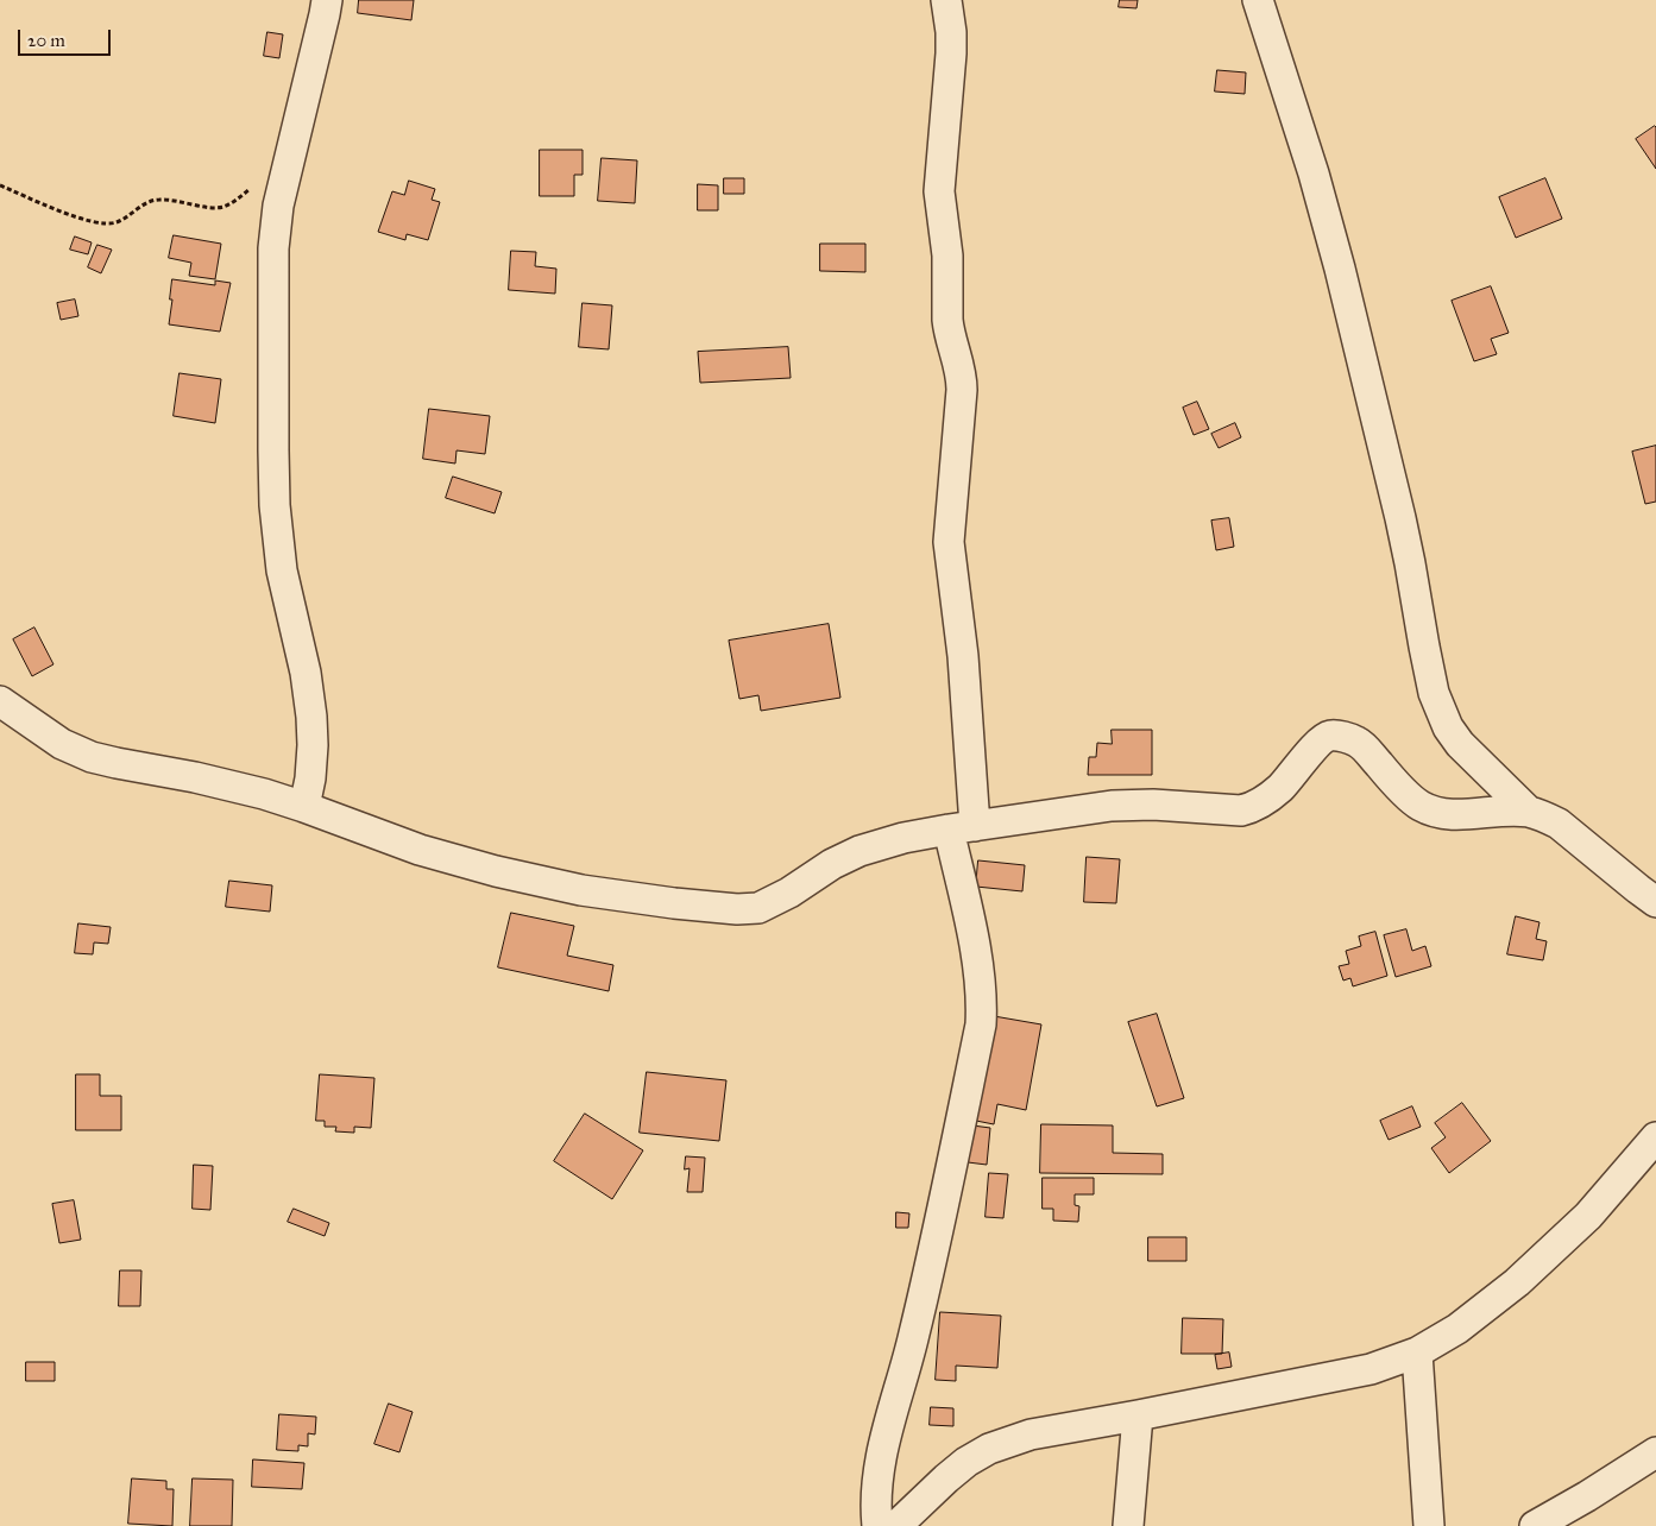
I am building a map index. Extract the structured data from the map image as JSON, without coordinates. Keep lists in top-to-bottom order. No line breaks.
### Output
{"scale_bar":"20 m"}
